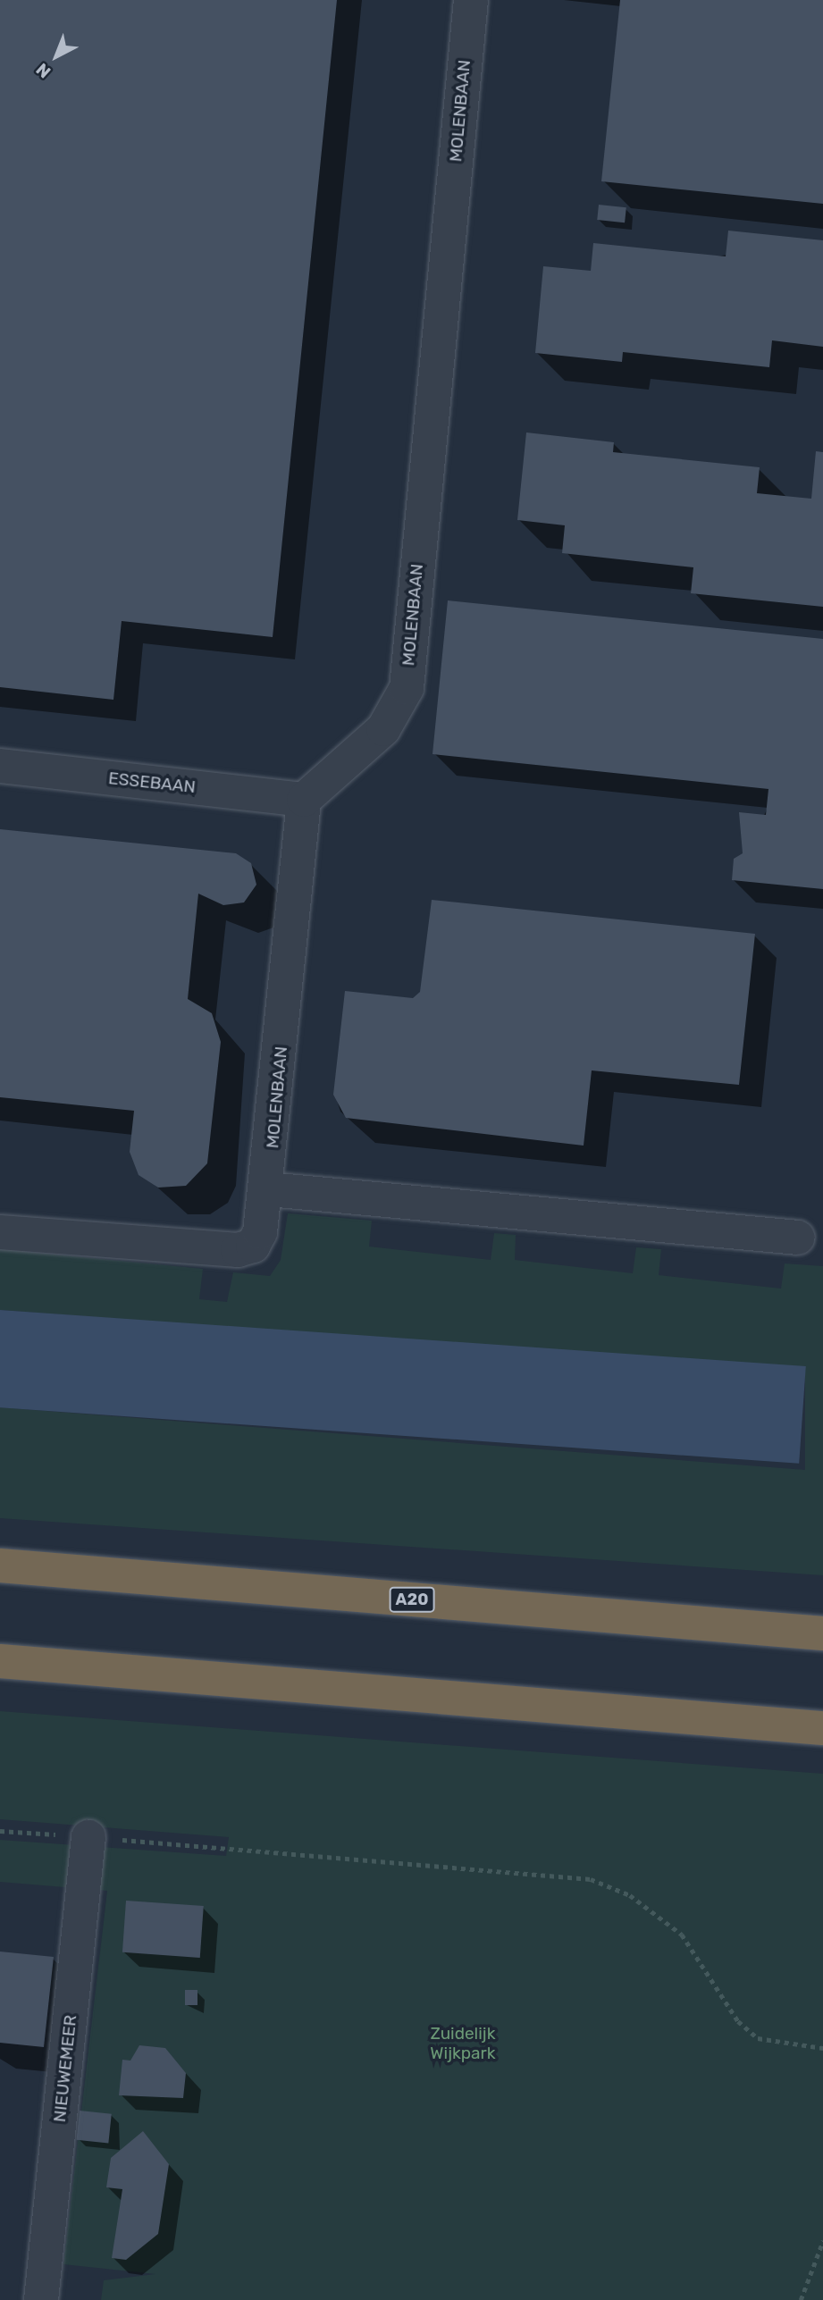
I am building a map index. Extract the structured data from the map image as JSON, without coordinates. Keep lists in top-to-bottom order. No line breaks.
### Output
{"streets":{"highway":["A20"],"street":["MOLENBAAN","ESSEBAAN","NIEUWEMEER"]},"crossings":[["MOLENBAAN","ESSEBAAN"]],"parks":["Zuidelijk Wijkpark"],"north":"bottom left"}
